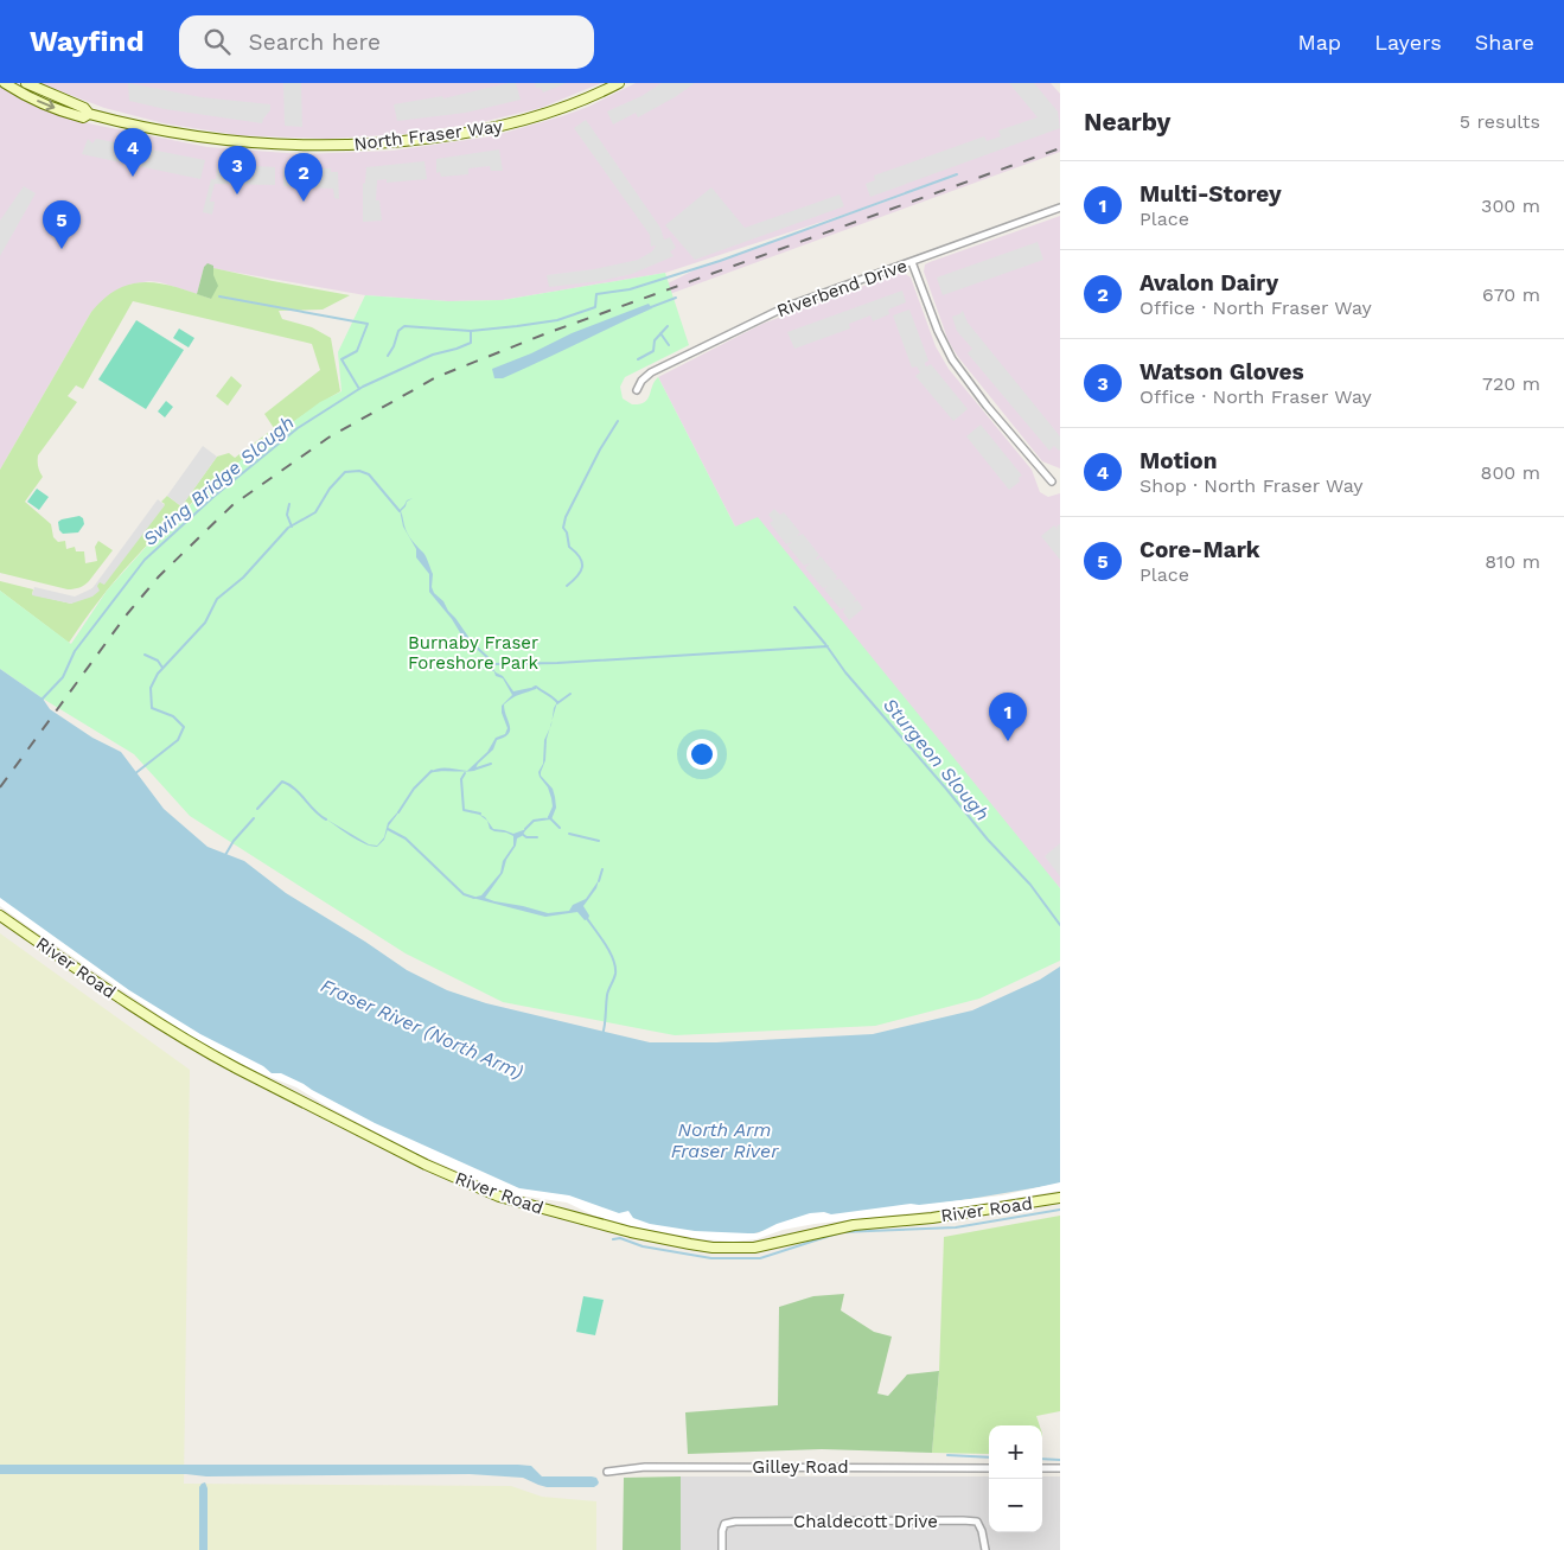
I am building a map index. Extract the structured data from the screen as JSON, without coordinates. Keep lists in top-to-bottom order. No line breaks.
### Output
{"streets":{"street":["North Fraser Way","Riverbend Drive","River Road","Gilley Road","Chaldecott Drive"]},"water":["Swing Bridge Slough","Sturgeon Slough","Fraser River (North Arm)","North Arm Fraser River"],"parks":["Burnaby Fraser Foreshore Park"],"page":{"header":"Wayfind","search":"Search here","nav":["Map","Layers","Share"],"heading":["Nearby","5 results"],"pins":["4","3","2","5","1"],"list":[{"mark":"1","name":"Multi-Storey","note":"Place","value":"300 m"},{"mark":"2","name":"Avalon Dairy","note":"Office · North Fraser Way","value":"670 m"},{"mark":"3","name":"Watson Gloves","note":"Office · North Fraser Way","value":"720 m"},{"mark":"4","name":"Motion","note":"Shop · North Fraser Way","value":"800 m"},{"mark":"5","name":"Core-Mark","note":"Place","value":"810 m"}],"map_buttons":["+","−"]}}
